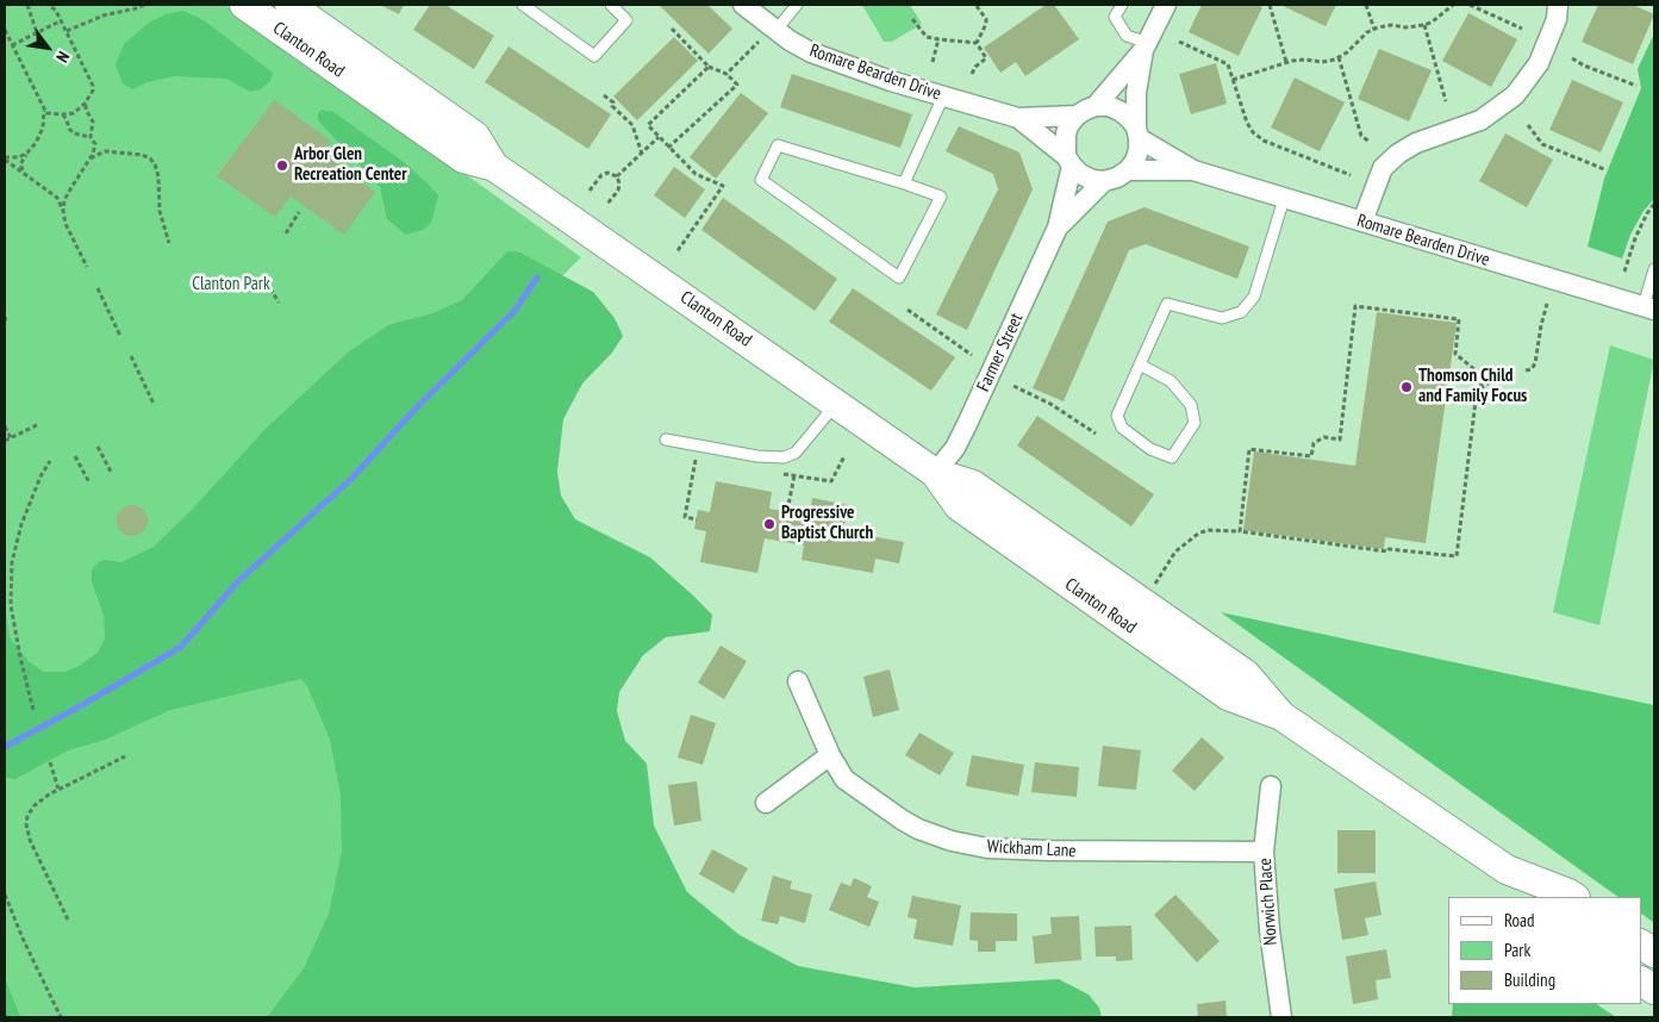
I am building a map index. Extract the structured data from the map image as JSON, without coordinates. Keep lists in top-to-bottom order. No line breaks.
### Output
{"streets":{"main road":["Clanton Road"],"street":["Romare Bearden Drive","Farmer Street","Wickham Lane","Norwich Place"]},"crossings":[["Clanton Road","Farmer Street"],["Romare Bearden Drive","Farmer Street"],["Wickham Lane","Norwich Place"]],"parks":["Clanton Park"],"places":["Arbor Glen Recreation Center","Thomson Child and Family Focus","Progressive Baptist Church"],"legend":["Road","Park","Building"],"north":"bottom right"}
